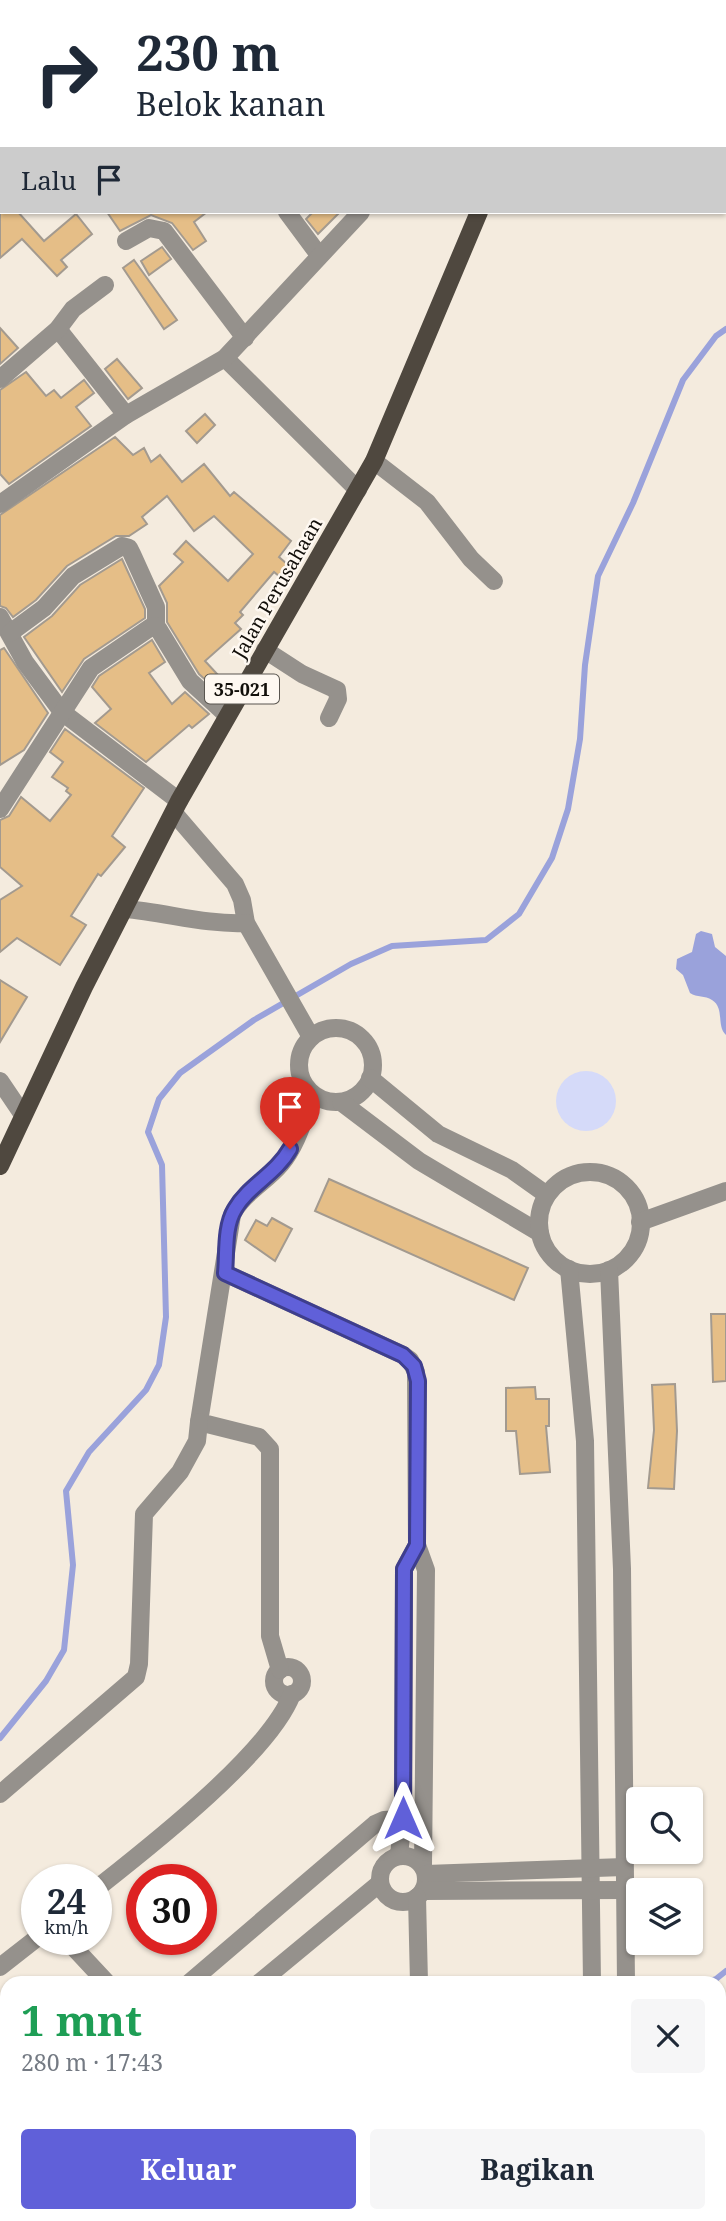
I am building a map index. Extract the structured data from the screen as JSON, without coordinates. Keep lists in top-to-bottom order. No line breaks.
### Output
{"streets":{"main road":["Jalan Perusahaan","35-021"]},"page":{"turn":["230 m","Belok kanan"],"then":"Lalu","speed":"24 km/h","limit":"30","heading":["1 mnt","280 m · 17:43"],"buttons":["Keluar","Bagikan"]}}
